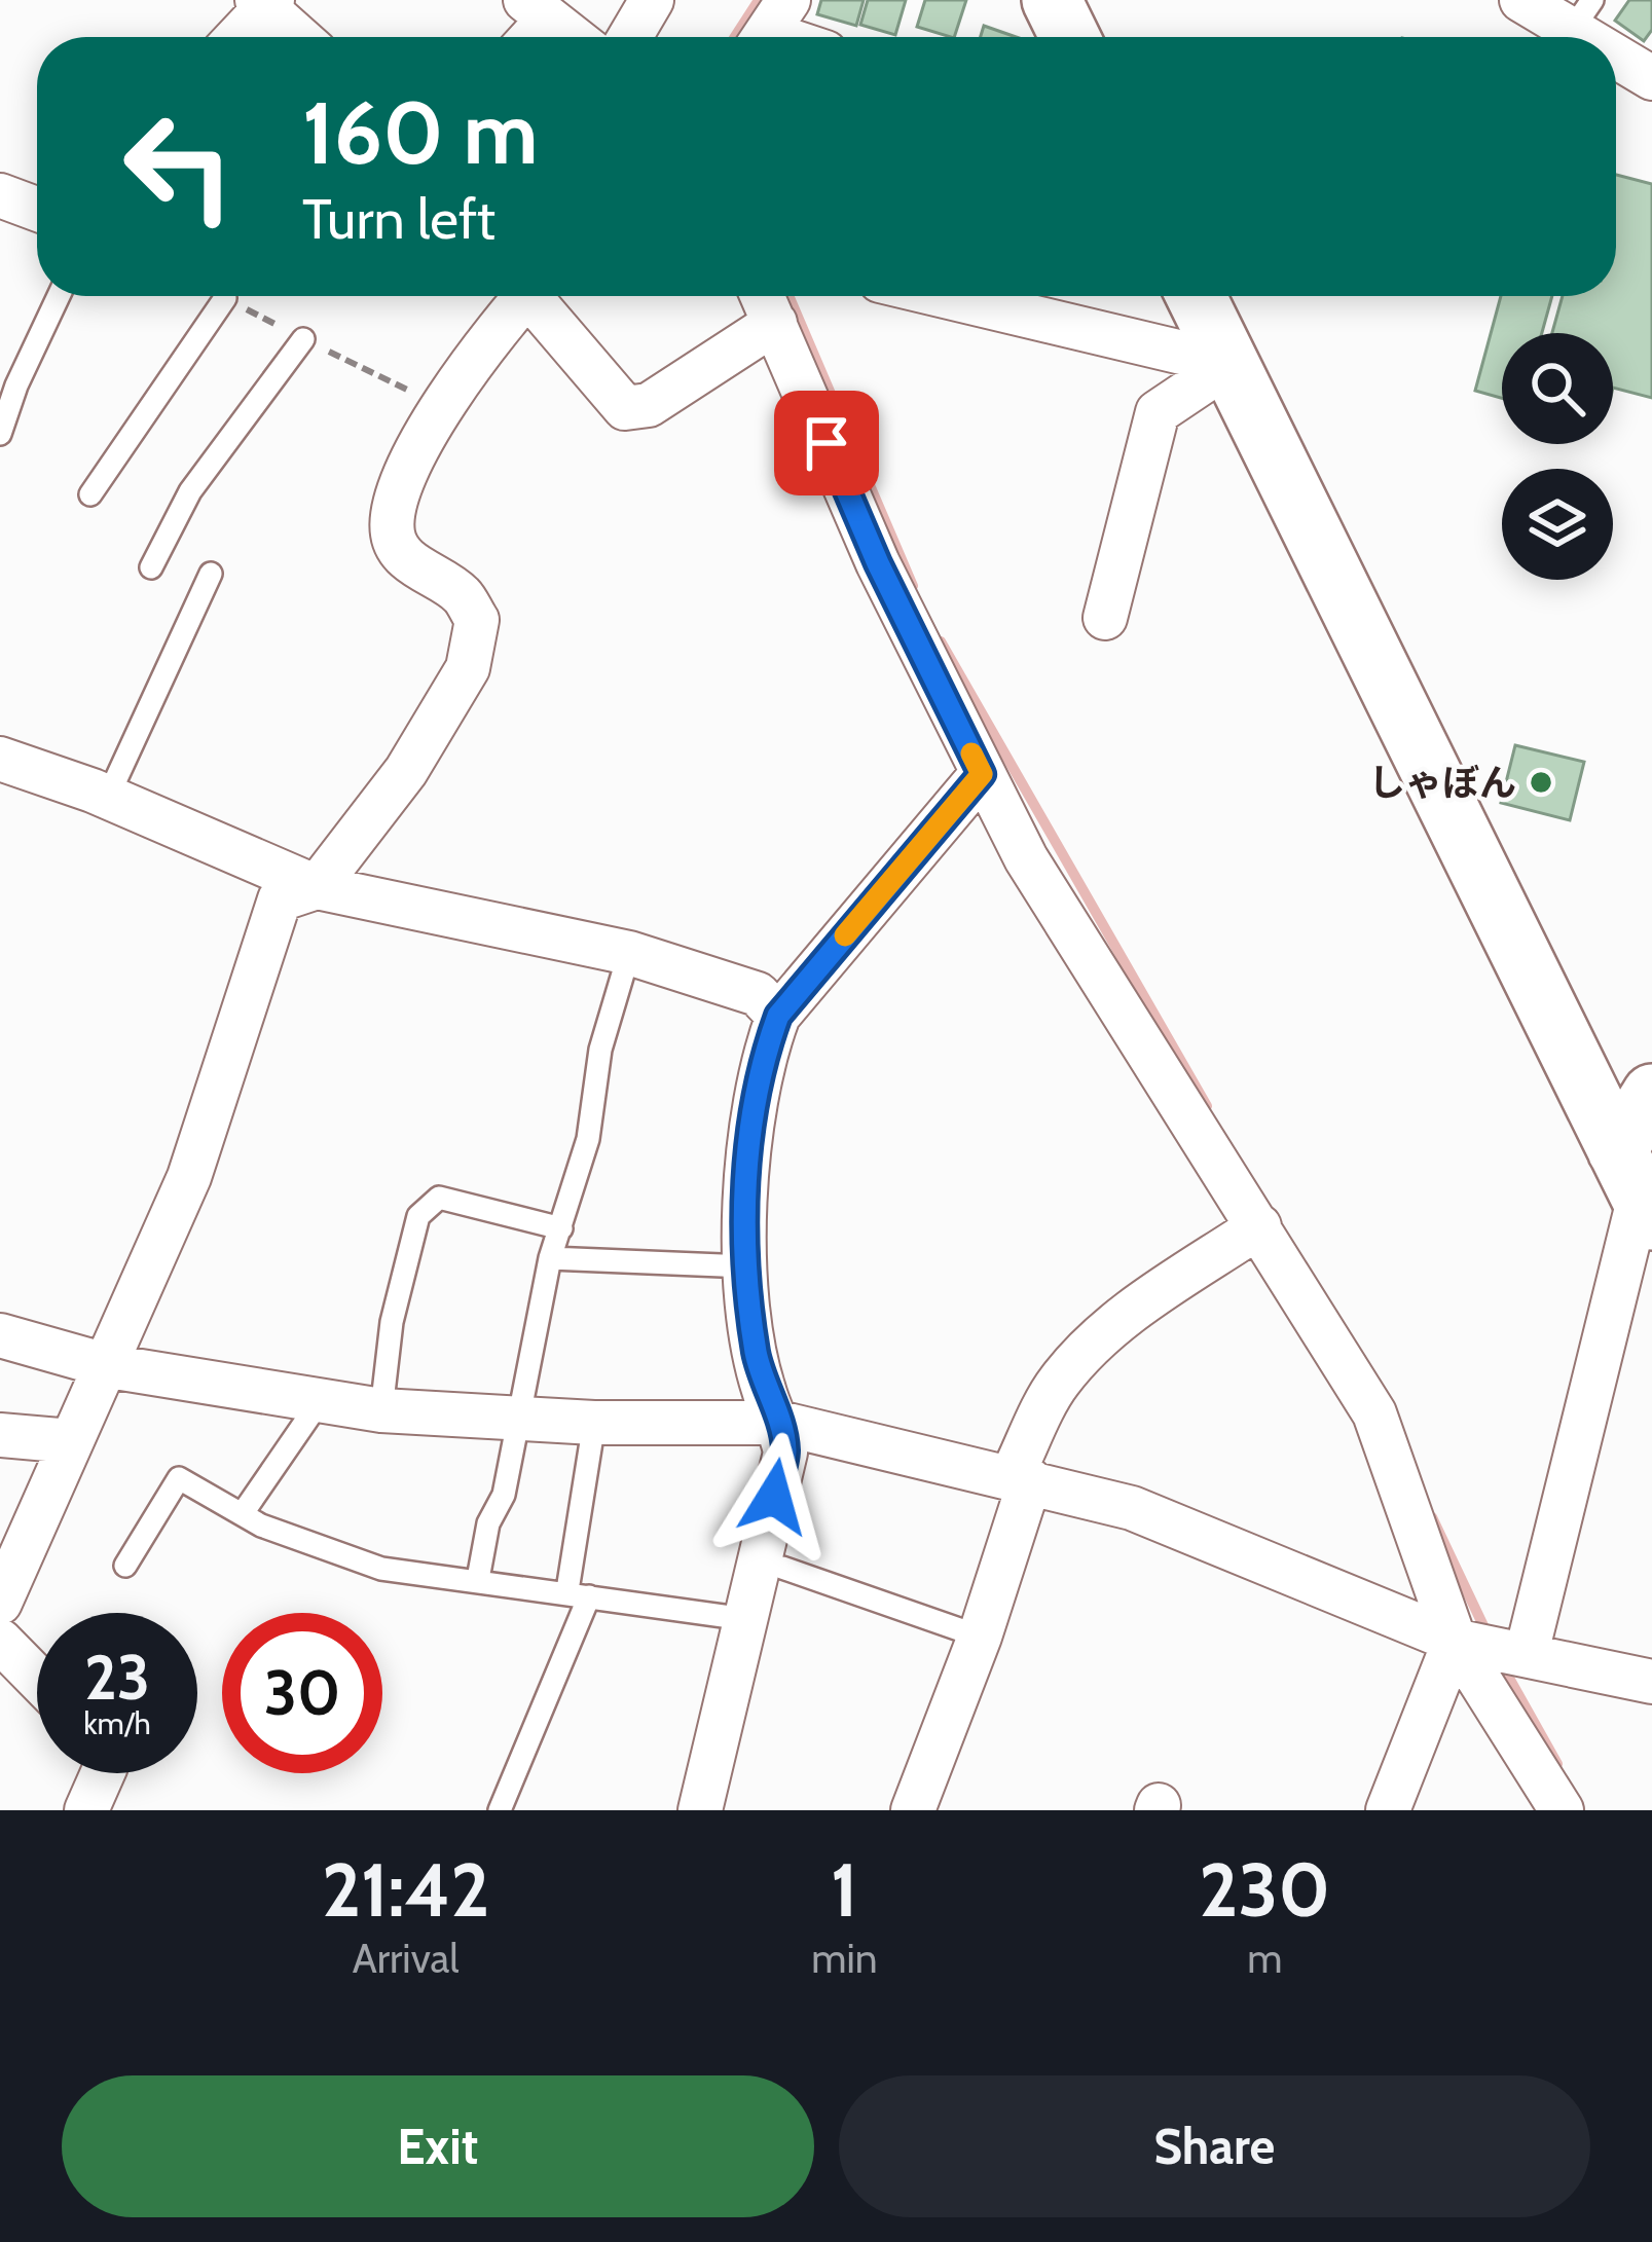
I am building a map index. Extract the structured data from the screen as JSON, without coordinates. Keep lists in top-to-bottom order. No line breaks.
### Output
{"places":["しゃぼん"],"page":{"turn":["160 m","Turn left"],"speed":"23 km/h","limit":"30","eta":["21:42","Arrival","1","min","230","m"],"buttons":["Exit","Share"]}}
